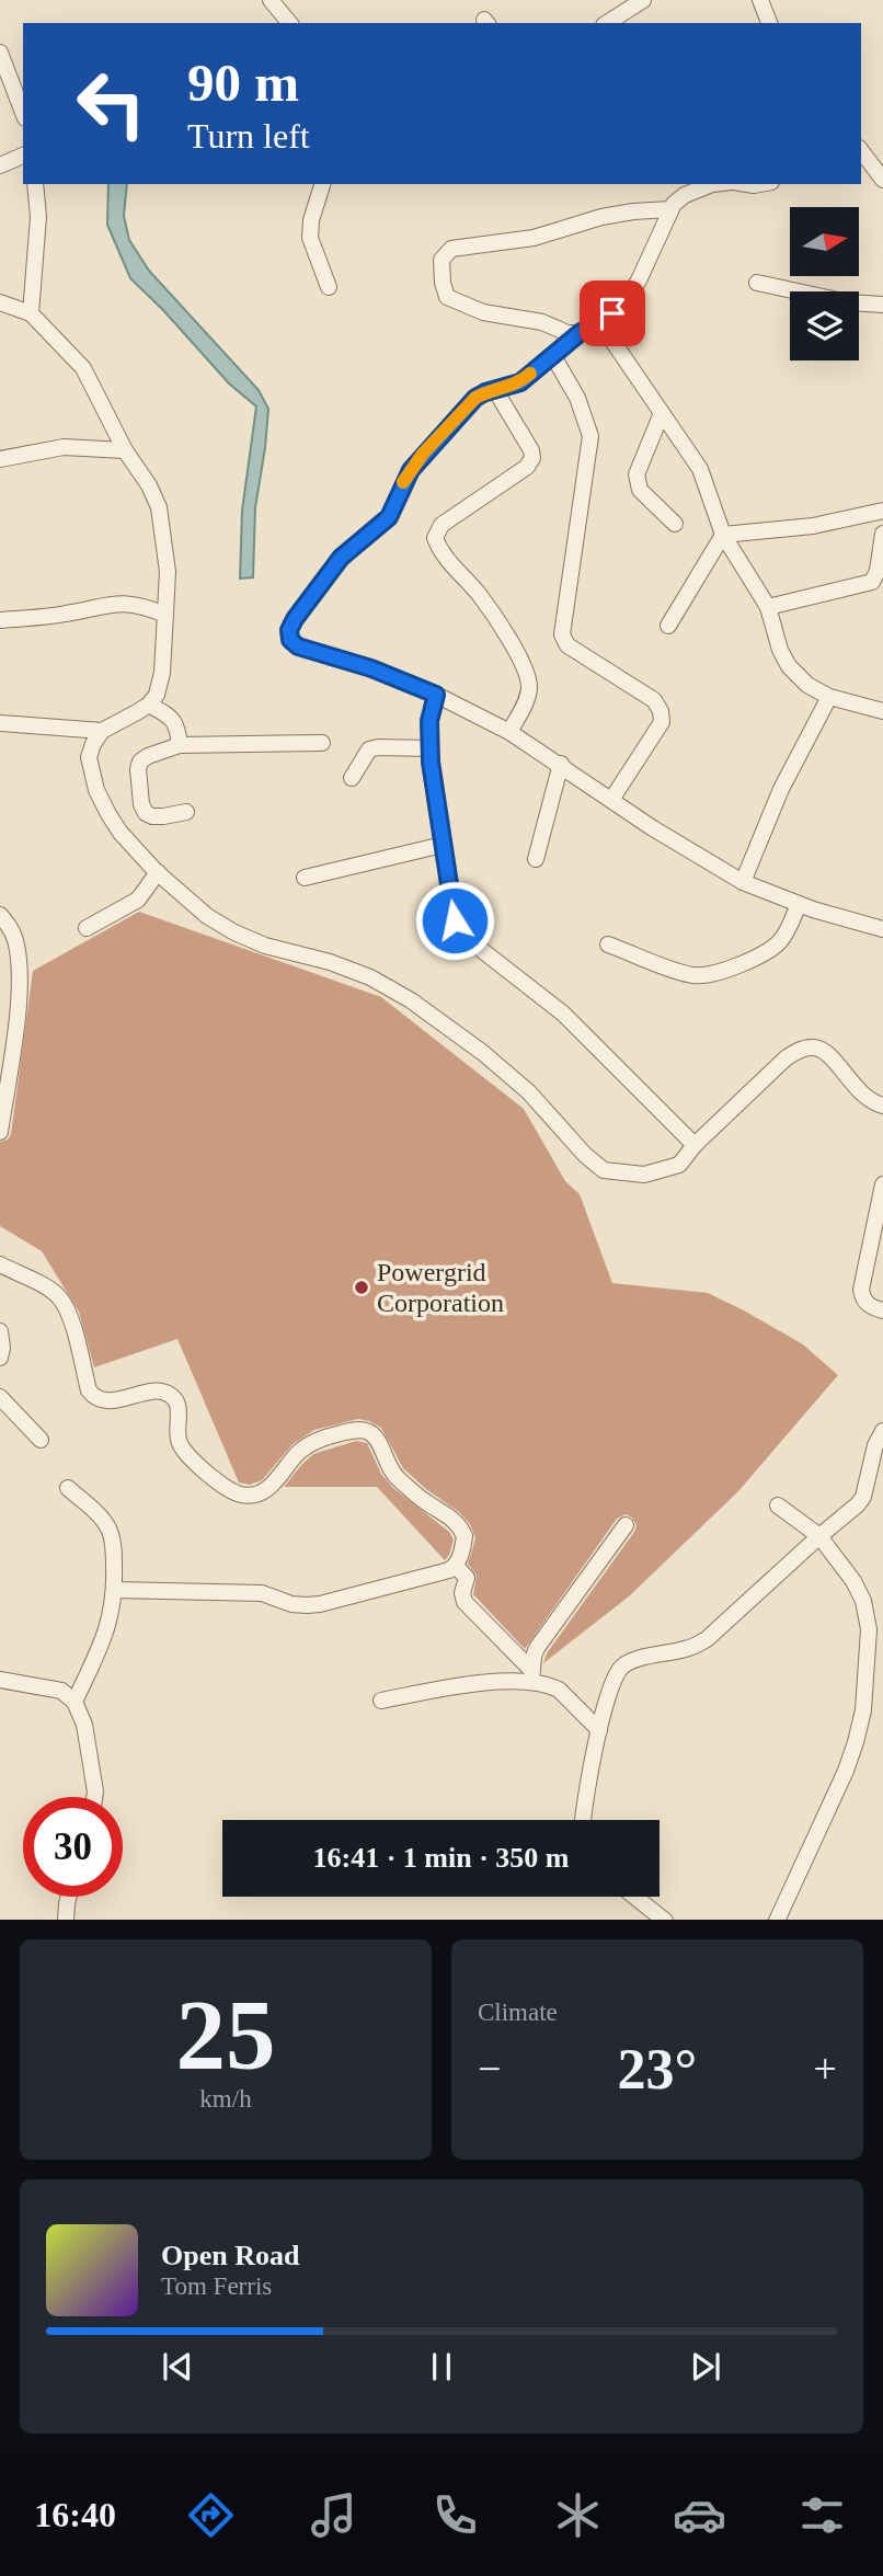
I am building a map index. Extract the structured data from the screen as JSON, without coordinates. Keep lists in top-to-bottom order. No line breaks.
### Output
{"places":["Powergrid Corporation"],"north":"right","page":{"turn":["90 m","Turn left"],"limit":"30","trip":"16:41 · 1 min · 350 m","tile":[["25","km/h"],"Climate"],"heat":["−","23°","+"],"song":["Open Road","Tom Ferris"],"tabs":"16:40"}}
